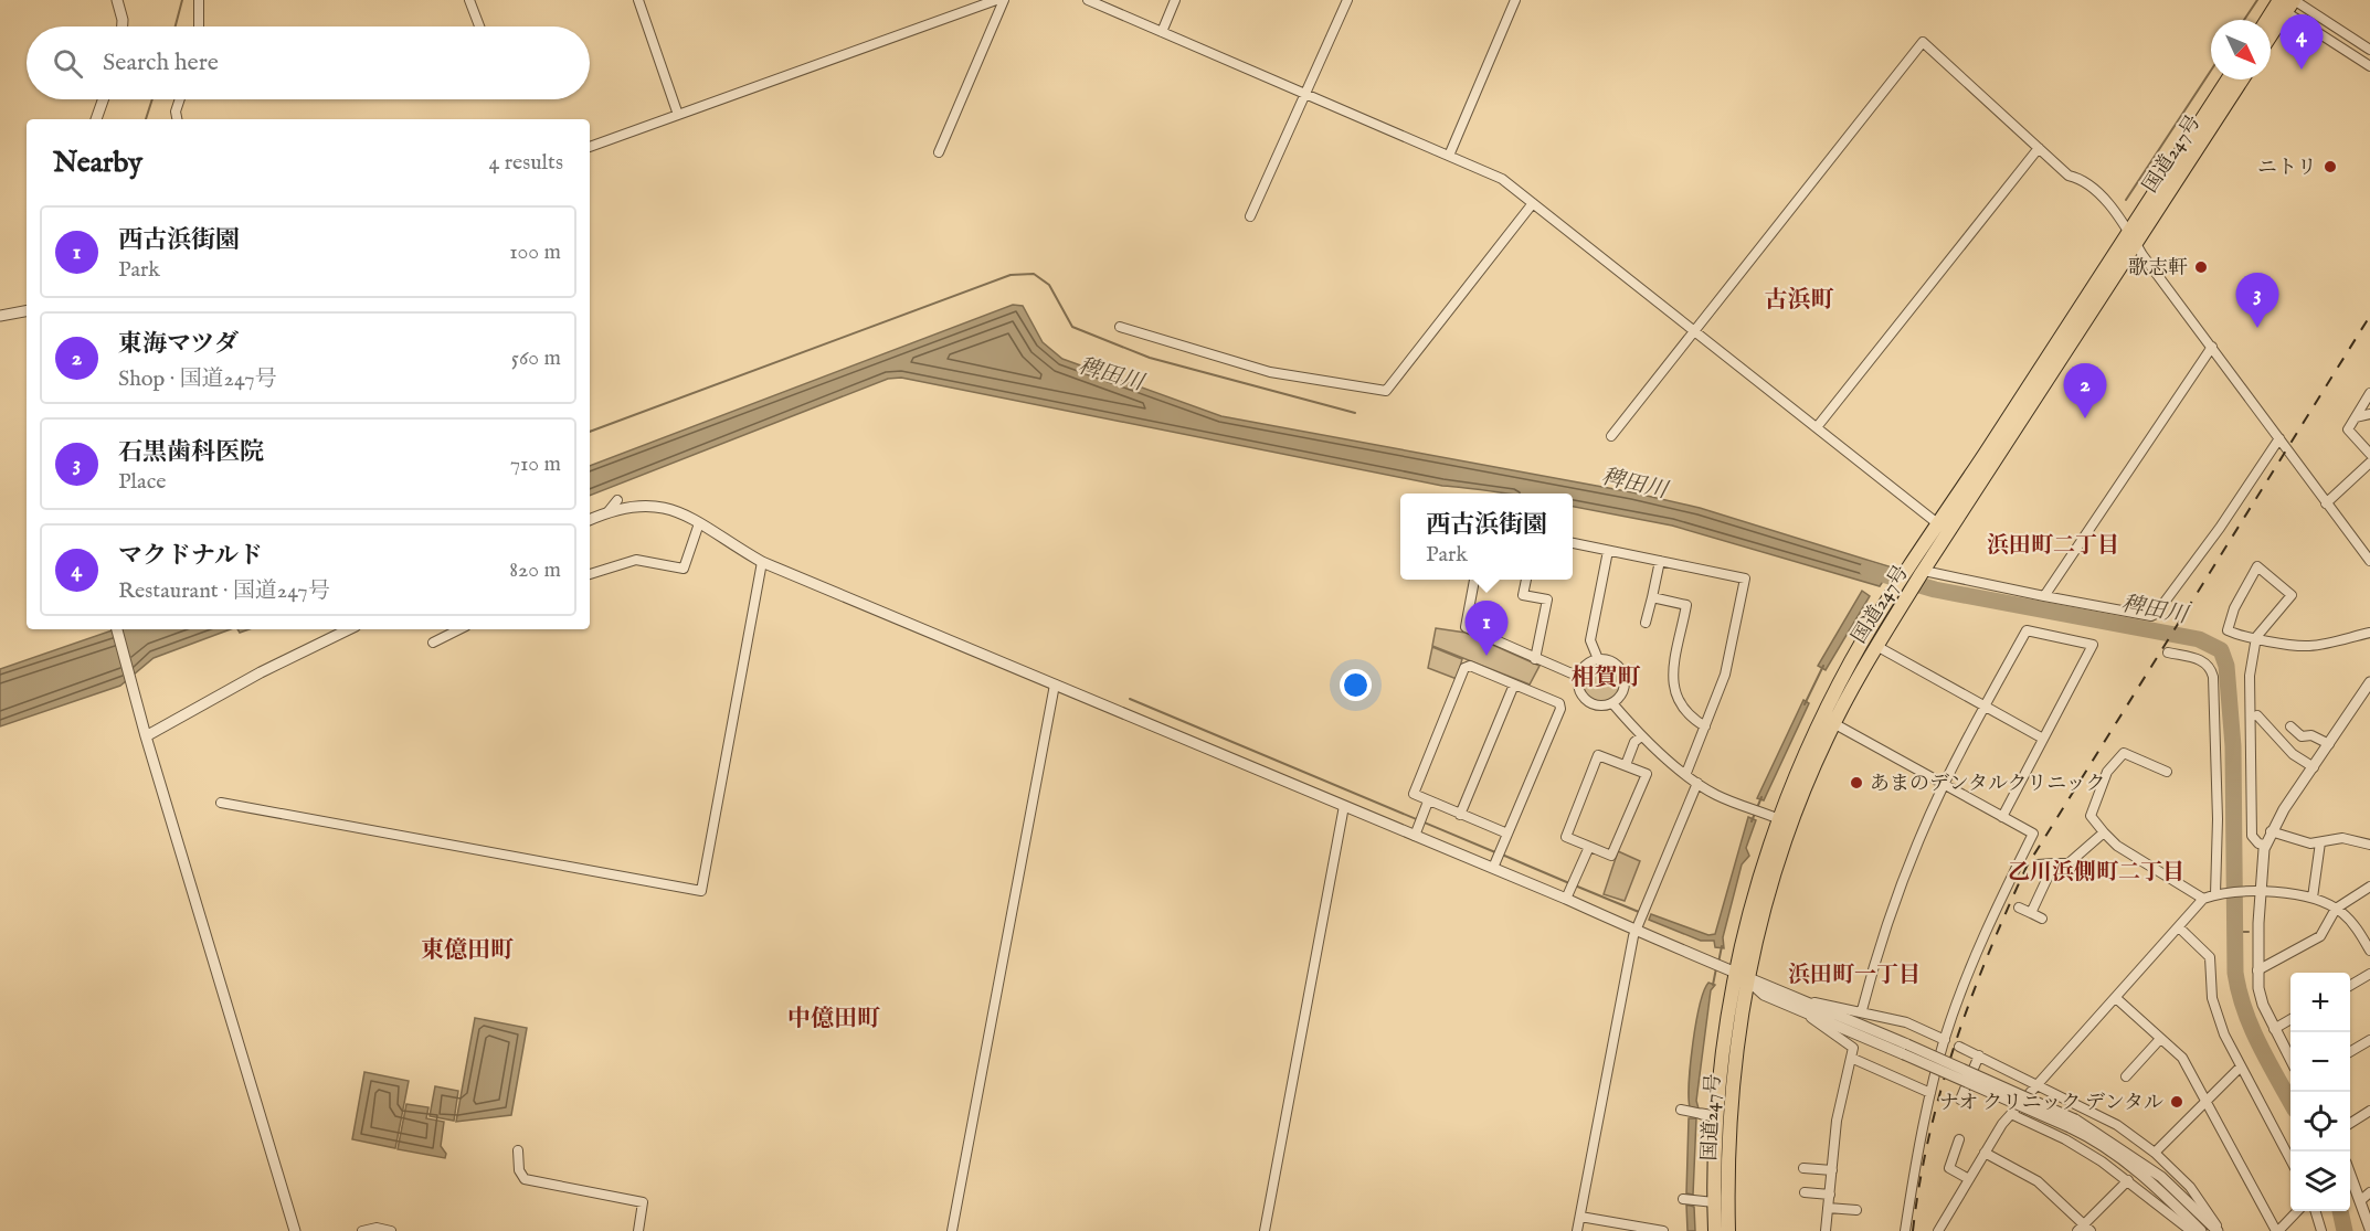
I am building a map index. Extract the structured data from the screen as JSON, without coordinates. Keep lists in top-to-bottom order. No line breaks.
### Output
{"streets":{"highway":["国道247号"]},"districts":["古浜町","浜田町二丁目","相賀町","乙川浜側町二丁目","東億田町","浜田町一丁目","中億田町"],"water":["稗田川"],"places":["ニトリ","歌志軒","あまのデンタルクリニック","ナオ クリニック デンタル"],"north":"bottom right","page":{"pins":["4","3","2","1"],"search":"Search here","heading":["Nearby","4 results"],"list":[{"mark":"1","name":"西古浜街園","note":"Park","value":"100 m"},{"mark":"2","name":"東海マツダ","note":"Shop · 国道247号","value":"560 m"},{"mark":"3","name":"石黒歯科医院","note":"Place","value":"710 m"},{"mark":"4","name":"マクドナルド","note":"Restaurant · 国道247号","value":"820 m"}],"popup":["西古浜街園","Park"],"map_buttons":["+","−"]}}
